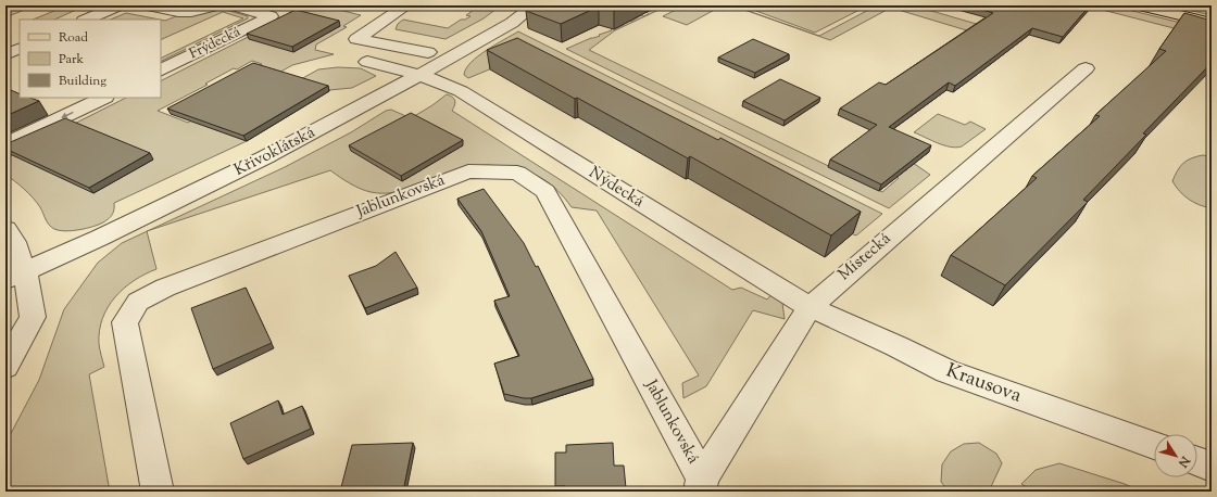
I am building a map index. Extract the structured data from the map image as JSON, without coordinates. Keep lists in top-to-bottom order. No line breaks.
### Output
{"streets":{"street":["Frýdecká","Křivoklátská","Nýdecká","Jablunkovská","Místecká","Krausova"]},"crossings":[["Křivoklátská","Nýdecká"],["Nýdecká","Místecká"],["Nýdecká","Krausova"],["Jablunkovská","Místecká"],["Místecká","Krausova"]],"legend":["Road","Park","Building"],"north":"bottom right"}
